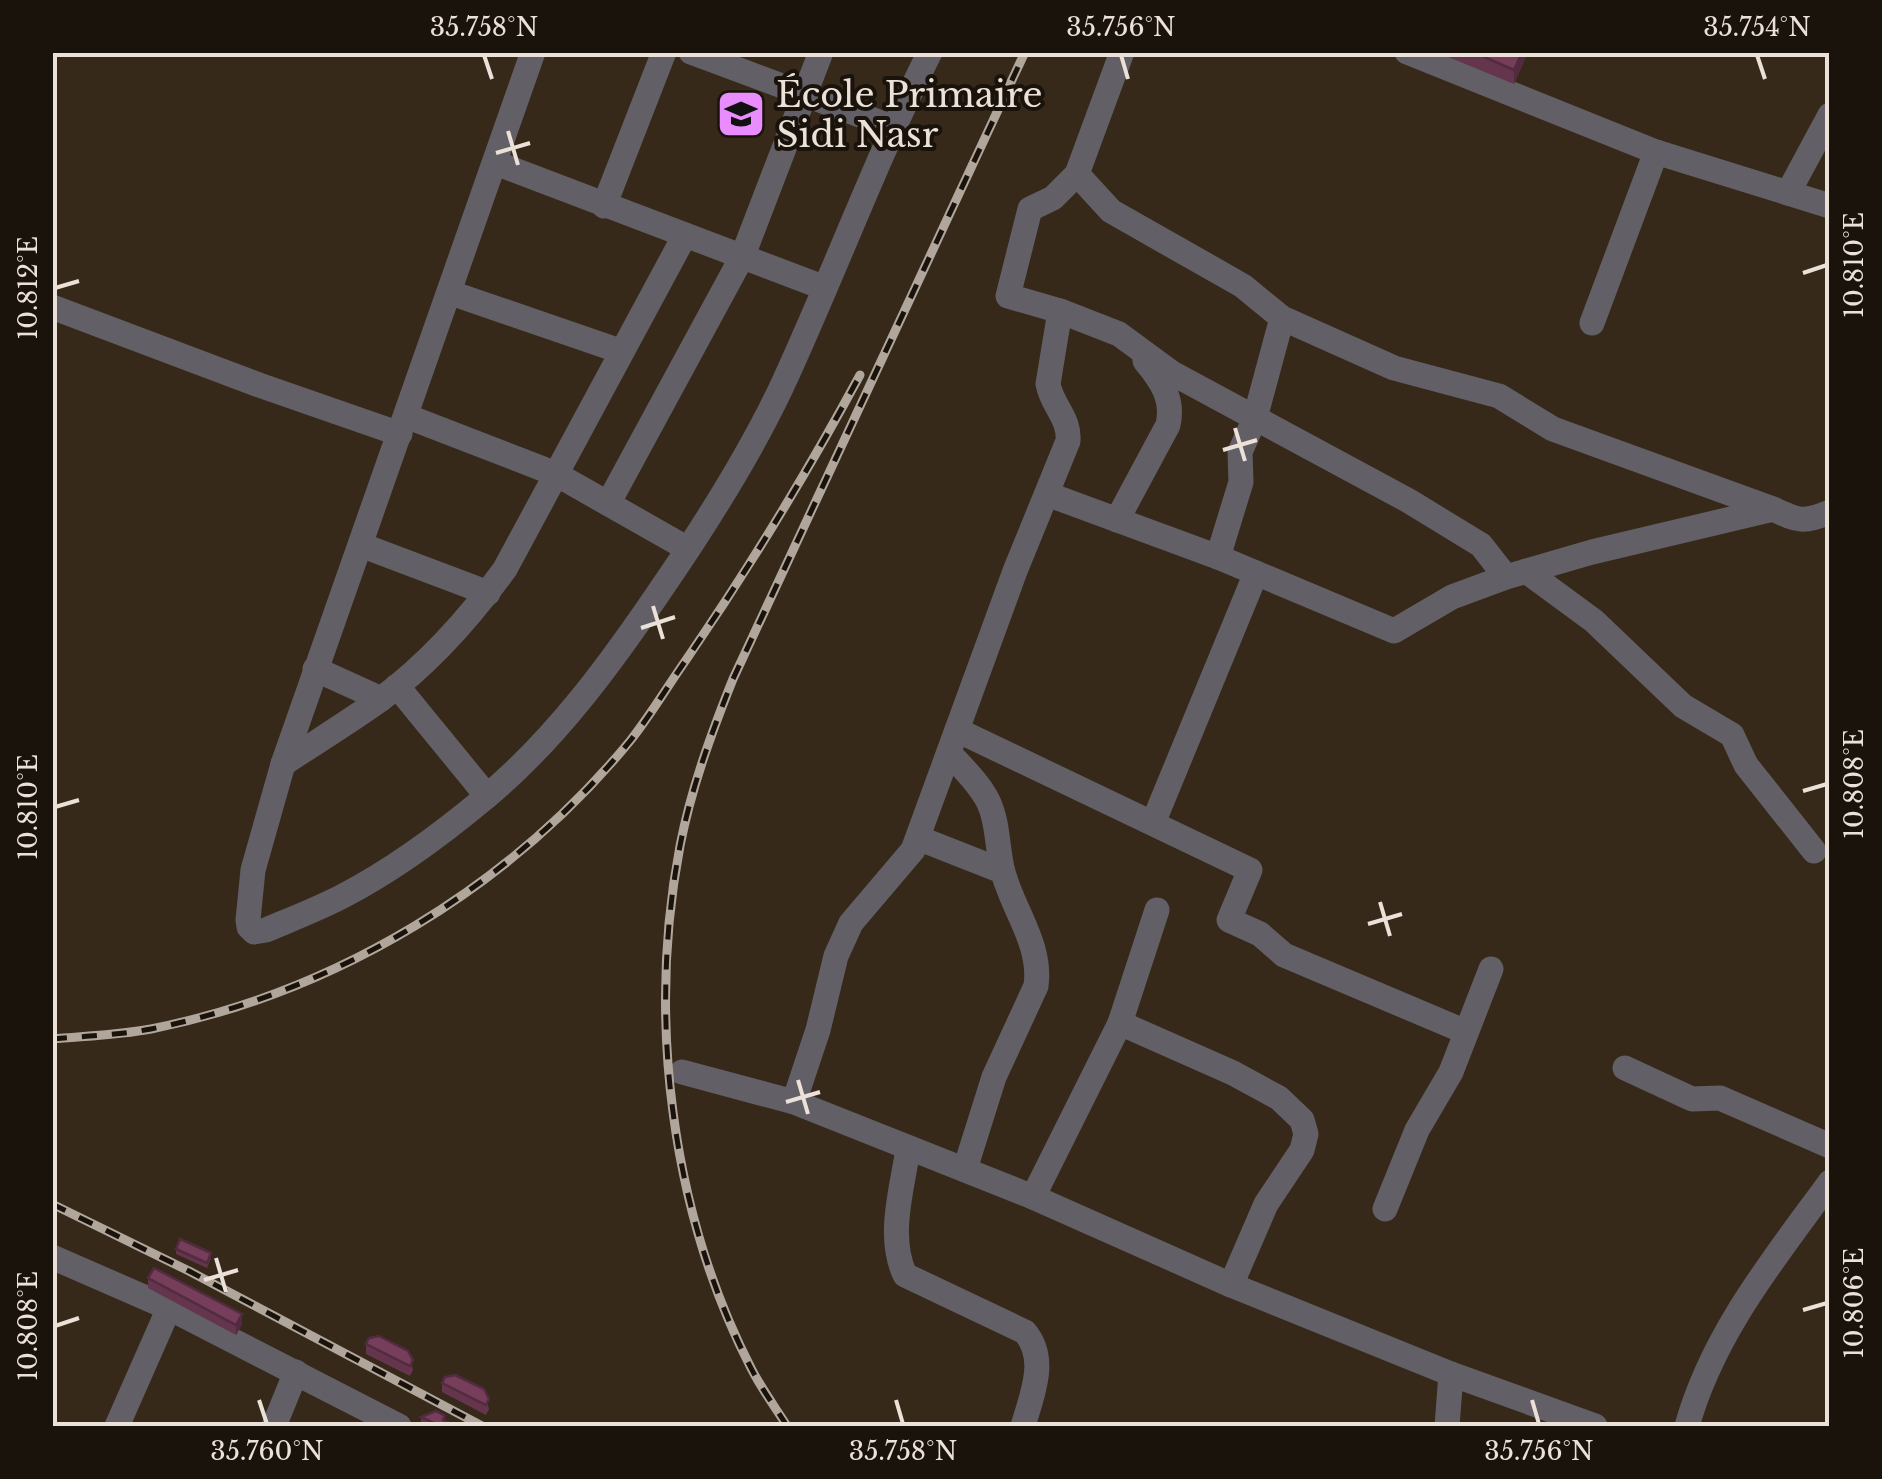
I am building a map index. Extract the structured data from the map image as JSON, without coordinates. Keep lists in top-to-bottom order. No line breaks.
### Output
{"places":{"school or university":["École Primaire Sidi Nasr"]},"coordinates":["35.758°N","35.756°N","35.754°N","10.810°E","10.812°E","10.808°E","10.806°E","35.760°N"]}
